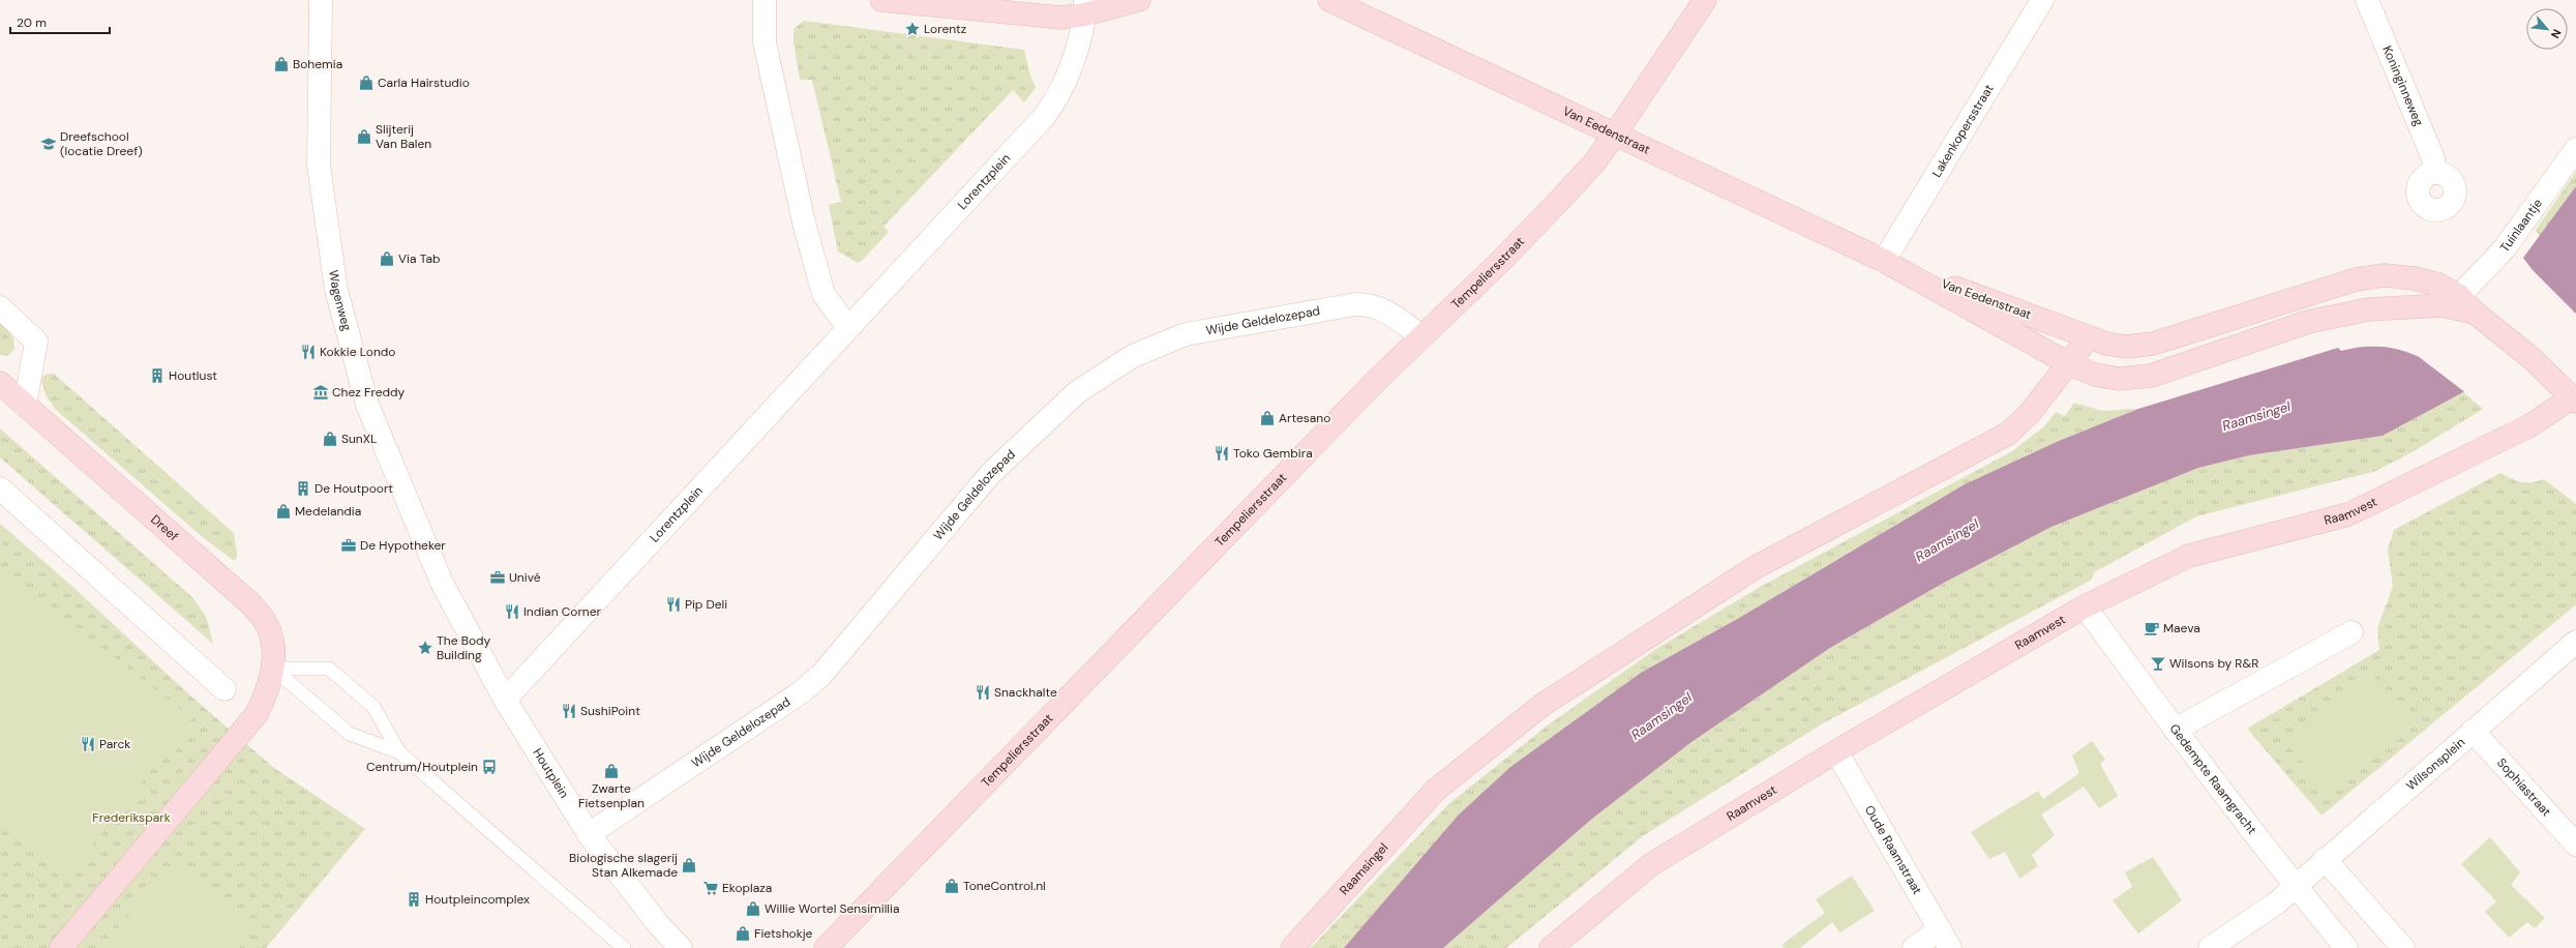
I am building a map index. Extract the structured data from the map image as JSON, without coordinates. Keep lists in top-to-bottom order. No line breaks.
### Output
{"streets":{"street":["Koninginneweg","Lakenkopersstraat","Van Eedenstraat","Lorentzplein","Tuinlaantje","Tempeliersstraat","Wagenweg","Wijde Geldelozepad","Raamvest","Dreef","Wilsonsplein","Houtplein","Gedempte Raamgracht","Sophiastraat","Oude Raamstraat","Raamsingel"]},"crossings":[["Lakenkopersstraat","Van Eedenstraat"],["Van Eedenstraat","Tempeliersstraat"],["Van Eedenstraat","Raamsingel"],["Lorentzplein","Houtplein"],["Tempeliersstraat","Wijde Geldelozepad"],["Wagenweg","Houtplein"],["Wijde Geldelozepad","Houtplein"],["Raamvest","Gedempte Raamgracht"],["Raamvest","Oude Raamstraat"],["Wilsonsplein","Gedempte Raamgracht"],["Wilsonsplein","Sophiastraat"]],"water":["Raamsingel"],"parks":["Frederikspark"],"places":{"place":["Lorentz","The Body Building"],"shop":["Bohemia","Carla Hairstudio","Slijterij Van Balen","Via Tab","Artesano","SunXL","Medelandia","Zwarte Fietsenplan","Biologische slagerij Stan Alkemade","ToneControl.nl","Willie Wortel Sensimillia","Fietshokje"],"school or university":["Dreefschool (locatie Dreef)"],"restaurant":["Kokkie Londo","Toko Gembira","Pip Deli","Indian Corner","Snackhalte","SushiPoint","Parck"],"building":["Houtlust","De Houtpoort","Houtpleincomplex"],"museum":["Chez Freddy"],"office":["De Hypotheker","Univé"],"cafe":["Maeva"],"bar":["Wilsons by R&R"],"bus stop":["Centrum/Houtplein"],"supermarket":["Ekoplaza"]},"scale_bar":"20 m","north":"bottom right"}
